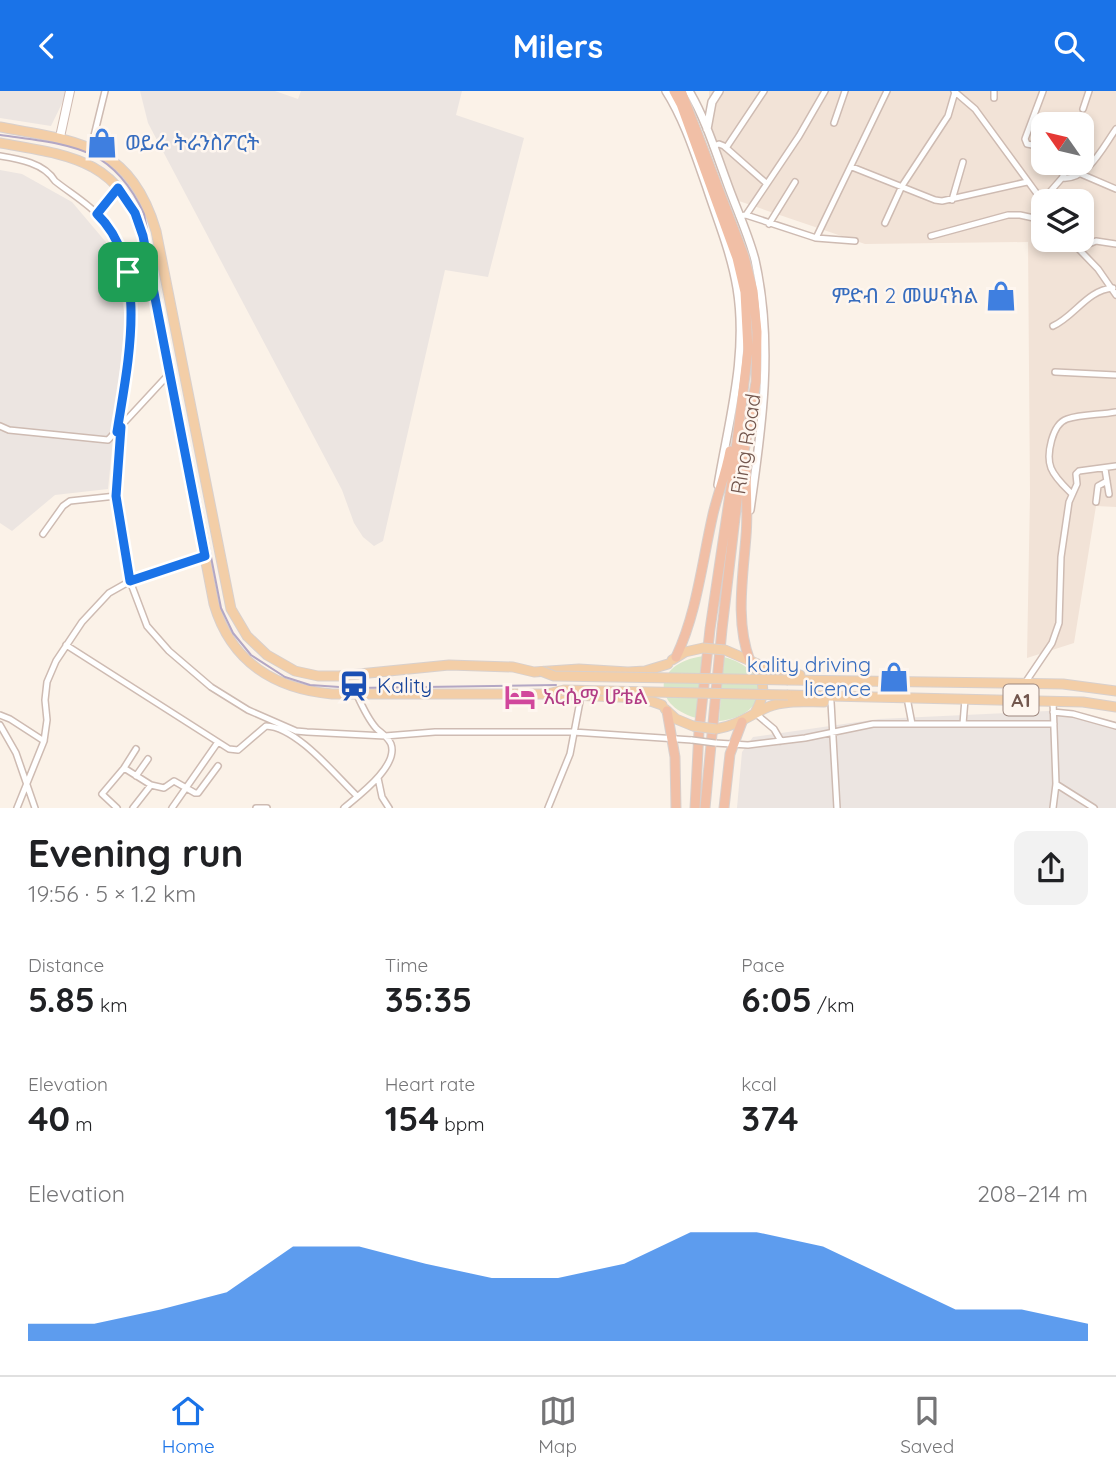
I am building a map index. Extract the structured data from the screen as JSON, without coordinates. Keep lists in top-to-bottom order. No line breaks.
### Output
{"streets":{"highway":["Ring Road"],"main road":["A1"]},"places":{"shop":["ወይራ ትራንስፖርት","ምድብ 2 መሠናክል","kality driving licence"],"station":["Kality"],"hotel":["አርሴማ ሆቴል"]},"north":"top left","page":{"header":"Milers","heading":["Evening run","19:56 · 5 × 1.2 km"],"stats":[["Distance","5.85 km"],["Time","35:35"],["Pace","6:05 /km"],["Elevation","40 m"],["Heart rate","154 bpm"],["kcal","374"]],"chart":["Elevation","208–214 m"],"tabs":["Home","Map","Saved"]}}
